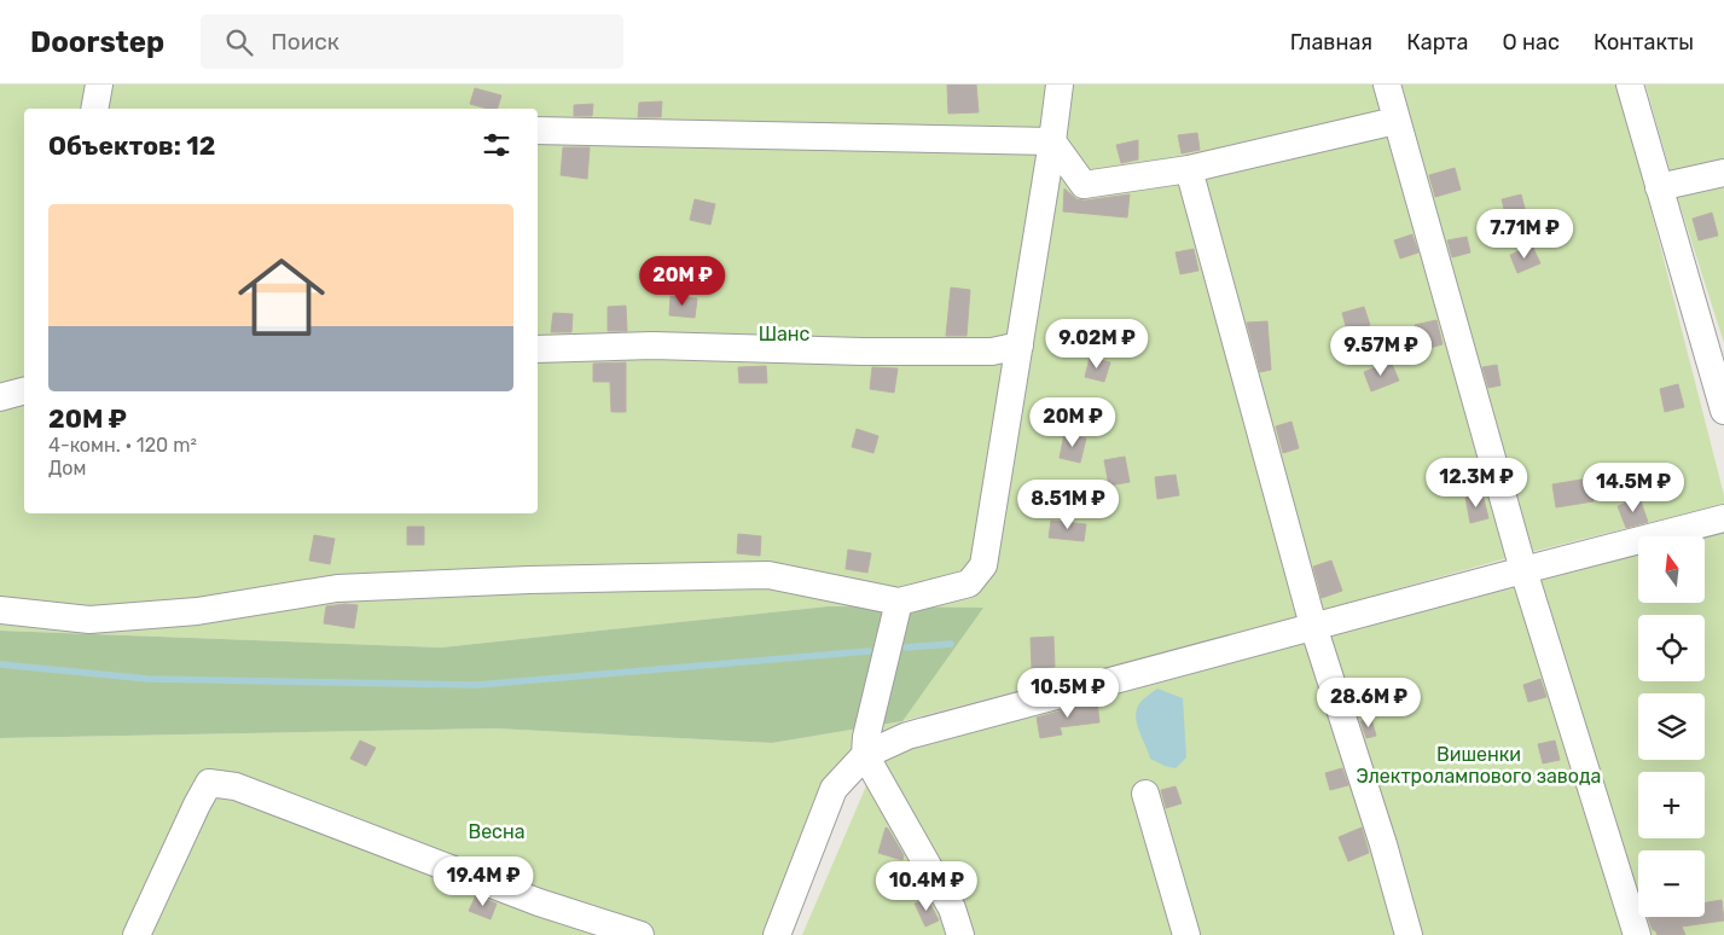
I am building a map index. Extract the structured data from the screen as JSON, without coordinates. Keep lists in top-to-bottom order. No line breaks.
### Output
{"parks":["Шанс","Вишенки Электролампового завода","Весна"],"north":"top","page":{"header":"Doorstep","search":"Поиск","nav":["Главная","Карта","О нас","Контакты"],"heading":"Объектов: 12","list":[{"name":"20M ₽","note":"4-комн. · 120 m² · Дом"}],"price":["7.71M ₽","20M ₽","9.02M ₽","9.57M ₽","20M ₽","12.3M ₽","14.5M ₽","8.51M ₽","10.5M ₽","28.6M ₽","19.4M ₽","10.4M ₽"],"map_buttons":["+","−"]}}
